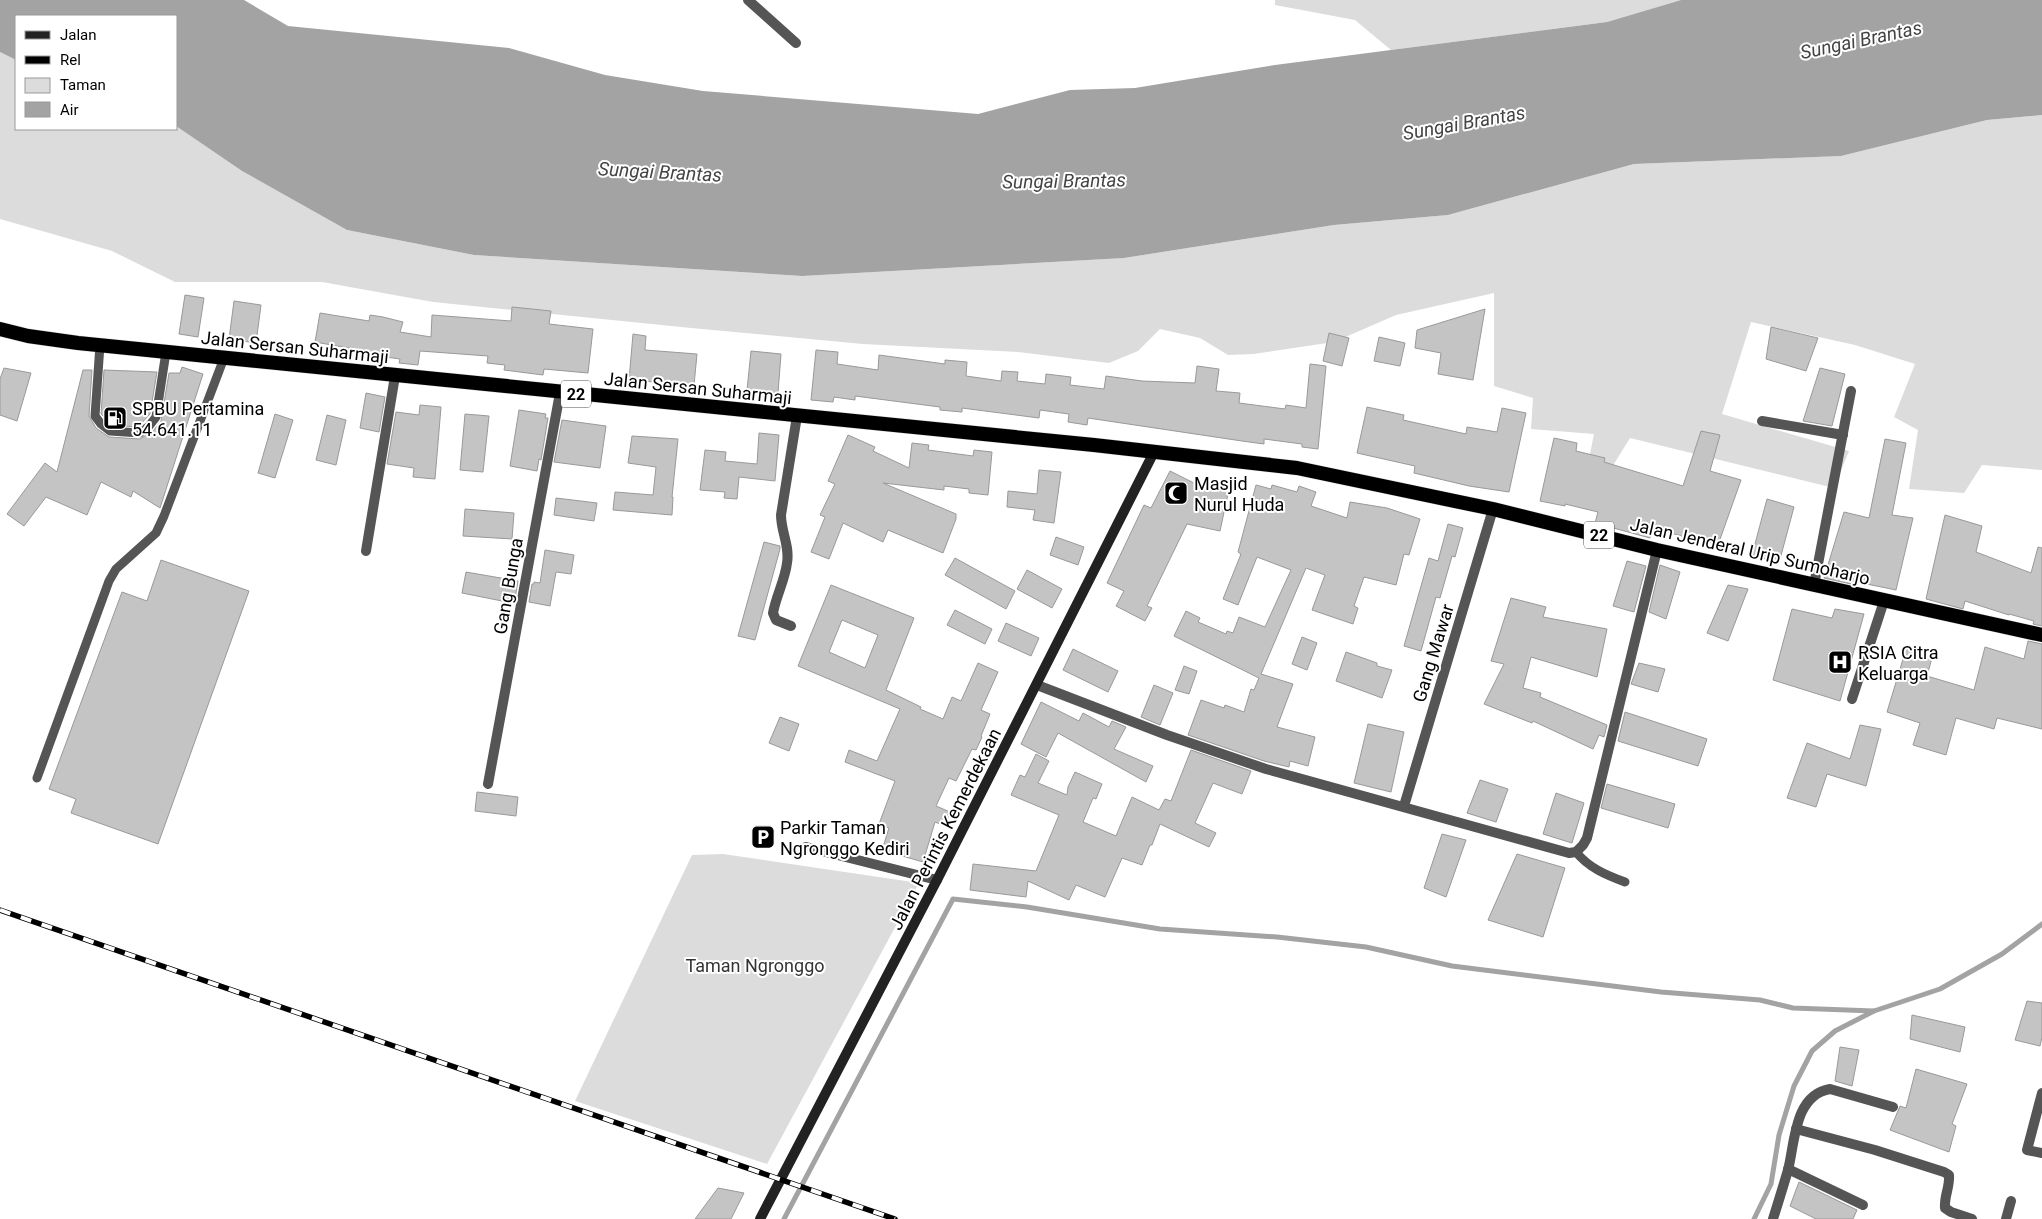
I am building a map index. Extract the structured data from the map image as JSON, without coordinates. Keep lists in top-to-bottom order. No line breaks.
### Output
{"streets":{"highway":["Jalan Sersan Suharmaji","22","Jalan Jenderal Urip Sumoharjo"],"main road":["Jalan Perintis Kemerdekaan"],"street":["Gang Bunga","Gang Mawar"]},"crossings":[["Jalan Sersan Suharmaji","Jalan Jenderal Urip Sumoharjo"],["Jalan Sersan Suharmaji","Gang Bunga"],["Jalan Sersan Suharmaji","Jalan Perintis Kemerdekaan"],["Jalan Jenderal Urip Sumoharjo","Gang Mawar"],["Jalan Jenderal Urip Sumoharjo","Jalan Perintis Kemerdekaan"]],"water":["Sungai Brantas"],"parks":["Taman Ngronggo"],"places":{"fuel station":["SPBU Pertamina 54.641.11"],"mosque":["Masjid Nurul Huda"],"hospital":["RSIA Citra Keluarga"],"parking":["Parkir Taman Ngronggo Kediri"]},"legend":["Jalan","Rel","Taman","Air"]}
